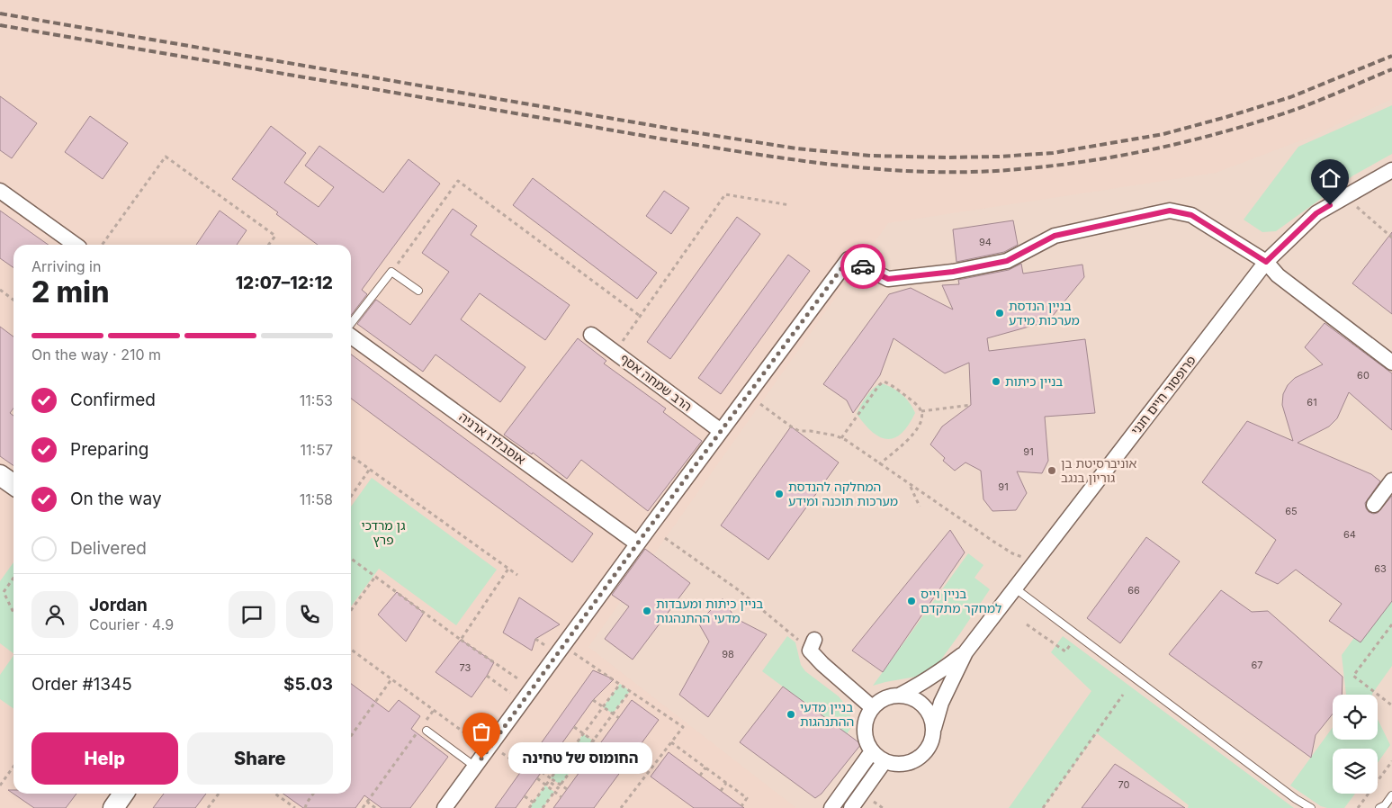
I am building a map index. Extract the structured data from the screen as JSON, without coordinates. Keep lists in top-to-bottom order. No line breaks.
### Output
{"streets":{"street":["הרב שמחה אסף","פרופסור חיים חנני","אוסבלדו ארניה"]},"parks":["גן מרדכי פרץ"],"places":["בניין הנדסת מערכות מידע","בניין כיתות","אוניברסיטת בן גוריון בנגב","המחלקה להנדסת מערכות תוכנה ומידע","בניין וייס למחקר מתקדם","בניין כיתות ומעבדות מדעי ההתנהגות","בניין מדעי ההתנהגות","החומוס של טחינה"],"house_numbers":["94","60","61","91","91","65","64","63","66","98","67","73","70"],"page":{"heading":["2 min","Arriving in","12:07–12:12"],"panel":["Jordan","Courier · 4.9","Order #1345","$5.03"],"bar":"On the way · 210 m","list":[["Confirmed","11:53"],["Preparing","11:57"],["On the way","11:58"],"Delivered"],"buttons":["Help","Share"],"bubble":"החומוס של טחינה"}}
